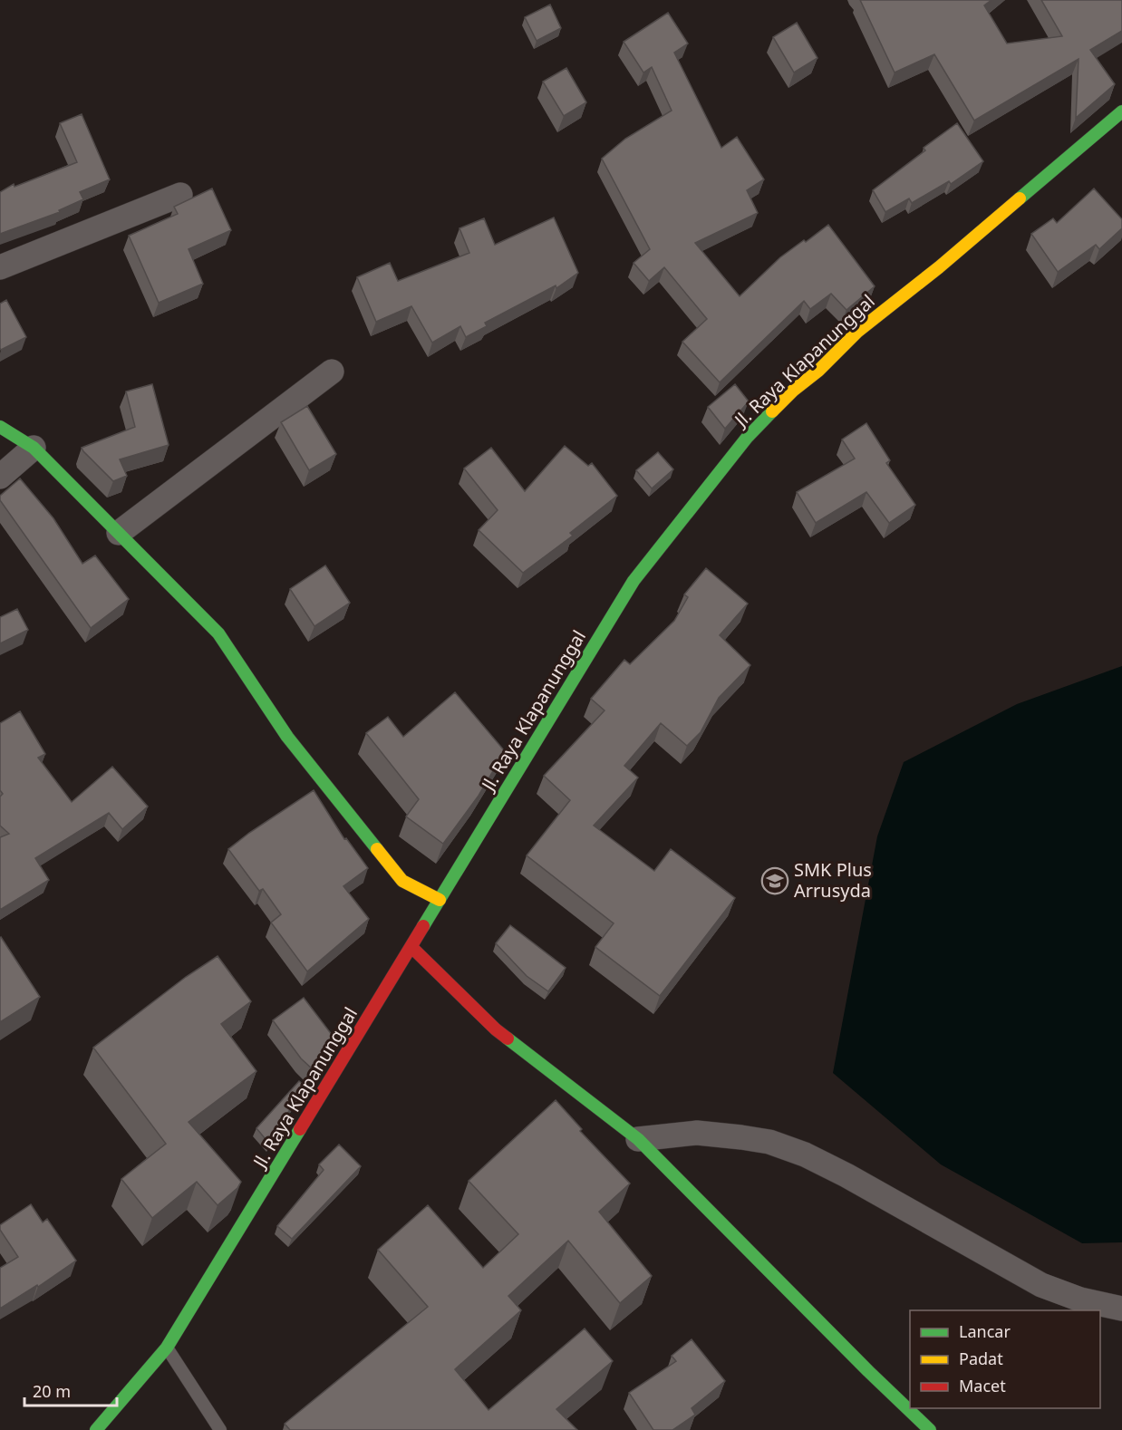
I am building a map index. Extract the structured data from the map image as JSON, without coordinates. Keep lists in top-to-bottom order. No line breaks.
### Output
{"streets":{"street":["Jl. Raya Klapanunggal"]},"places":{"school or university":["SMK Plus Arrusyda"]},"legend":["Lancar","Padat","Macet"],"scale_bar":"20 m"}
